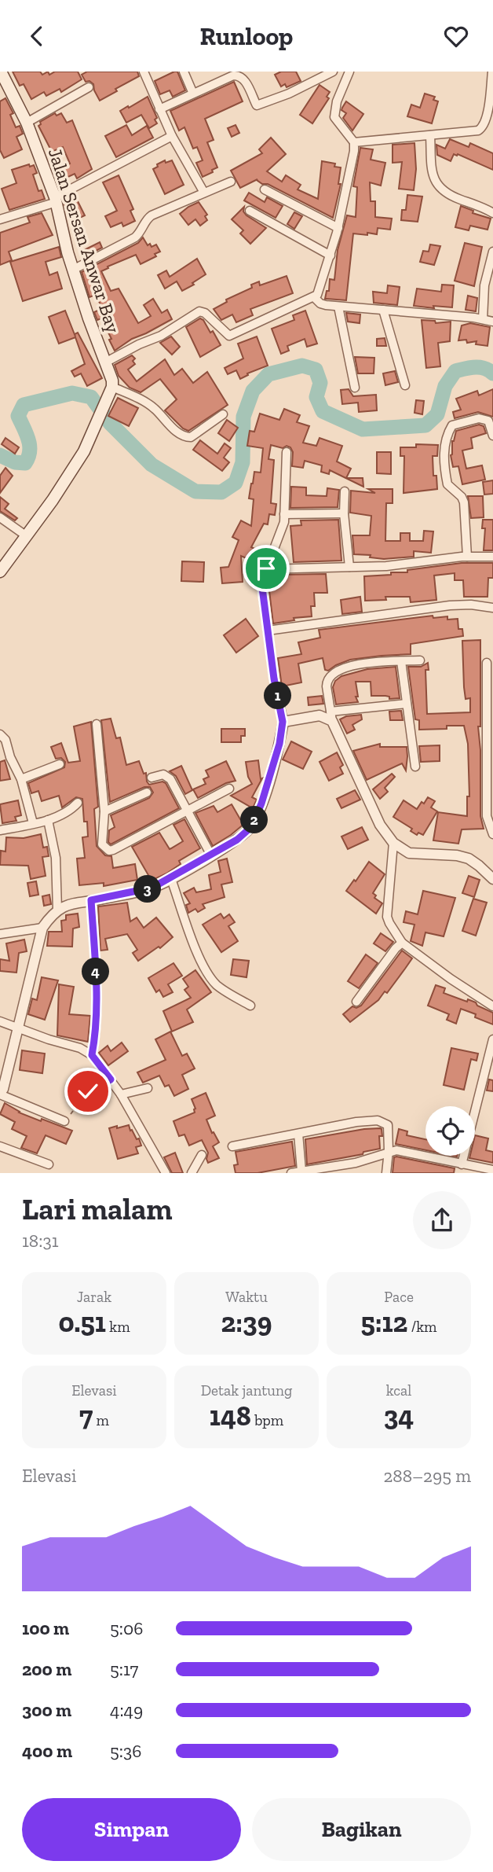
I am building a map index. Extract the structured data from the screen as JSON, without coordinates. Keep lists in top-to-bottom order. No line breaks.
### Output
{"streets":{"main road":["Jalan Sersan Anwar Bay"]},"page":{"header":"Runloop","pins":["1","2","3","4"],"heading":["Lari malam","18:31"],"stats":[["Jarak","0.51 km"],["Waktu","2:39"],["Pace","5:12 /km"],["Elevasi","7 m"],["Detak jantung","148 bpm"],["kcal","34"]],"chart":["Elevasi","288–295 m"],"list":[{"name":"100 m","note":"5:06"},{"name":"200 m","note":"5:17"},{"name":"300 m","note":"4:49"},{"name":"400 m","note":"5:36"}],"buttons":["Simpan","Bagikan"]}}
